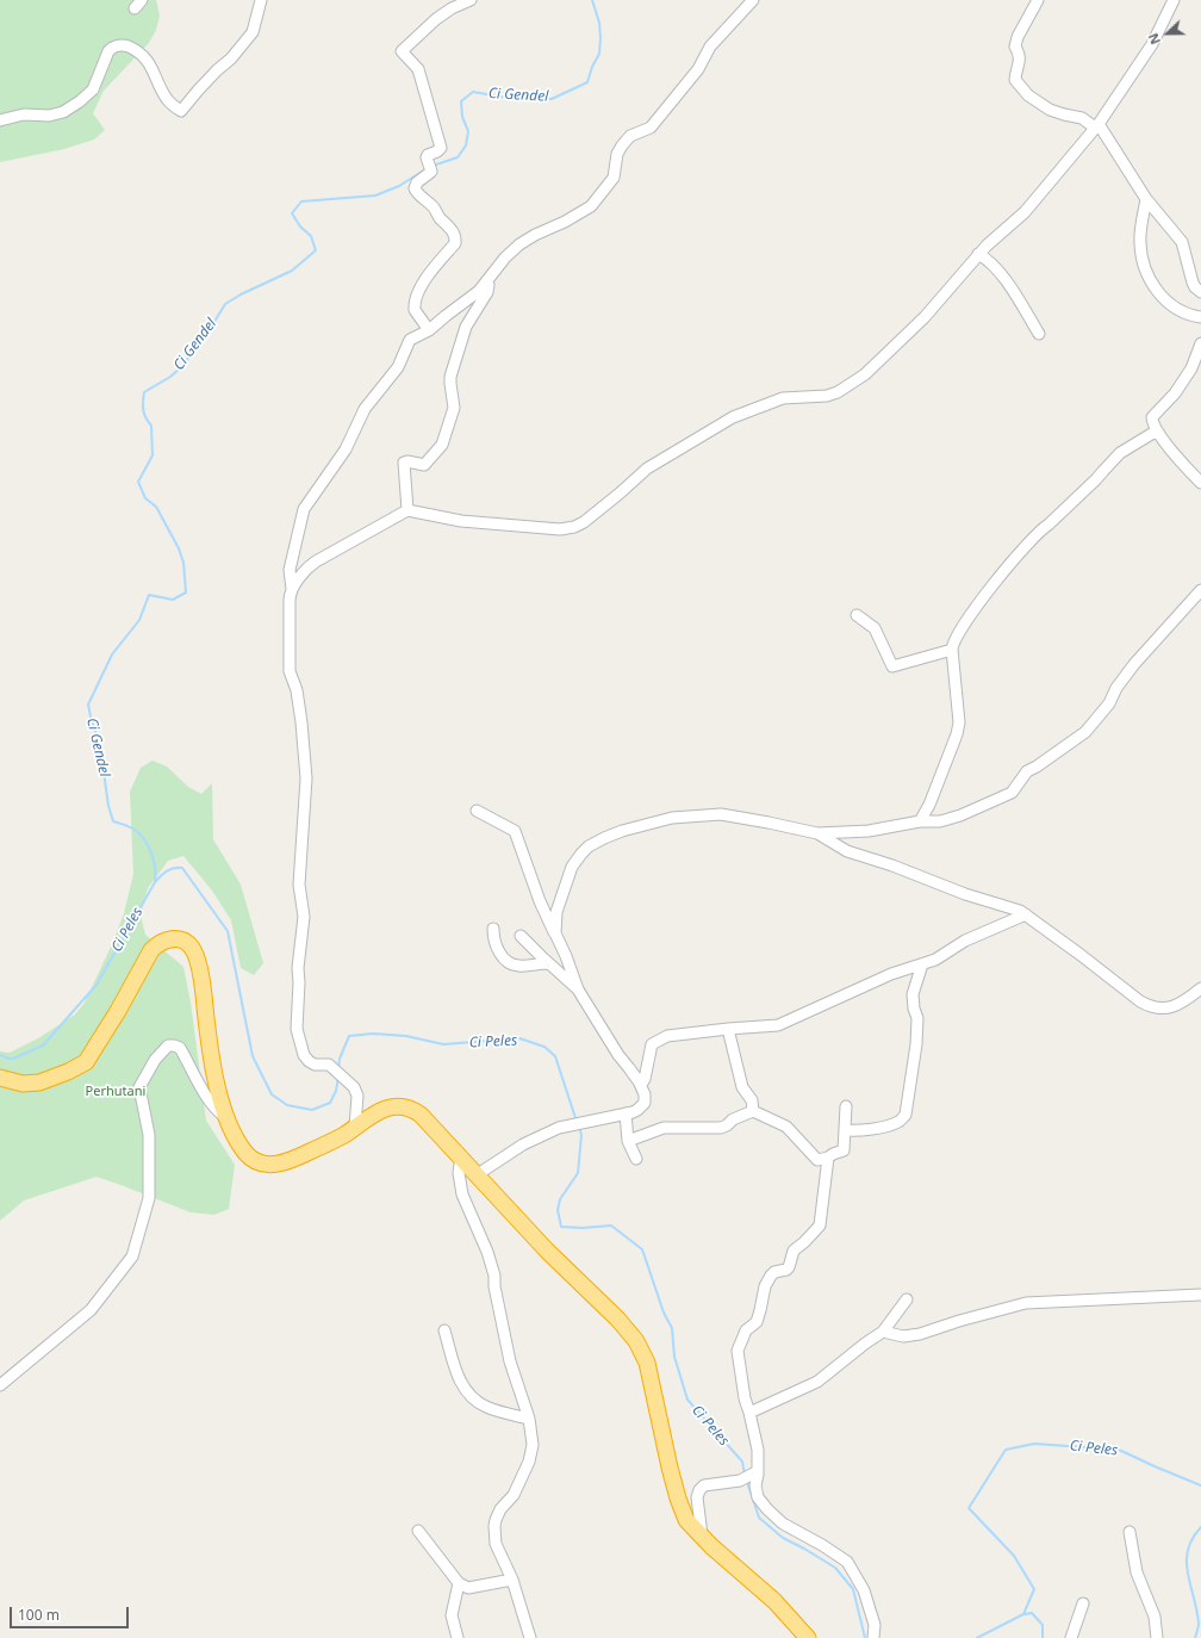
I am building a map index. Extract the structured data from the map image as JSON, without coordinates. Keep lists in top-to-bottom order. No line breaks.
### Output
{"water":["Ci Gendel","Ci Peles"],"parks":["Perhutani"],"scale_bar":"100 m","north":"left"}
